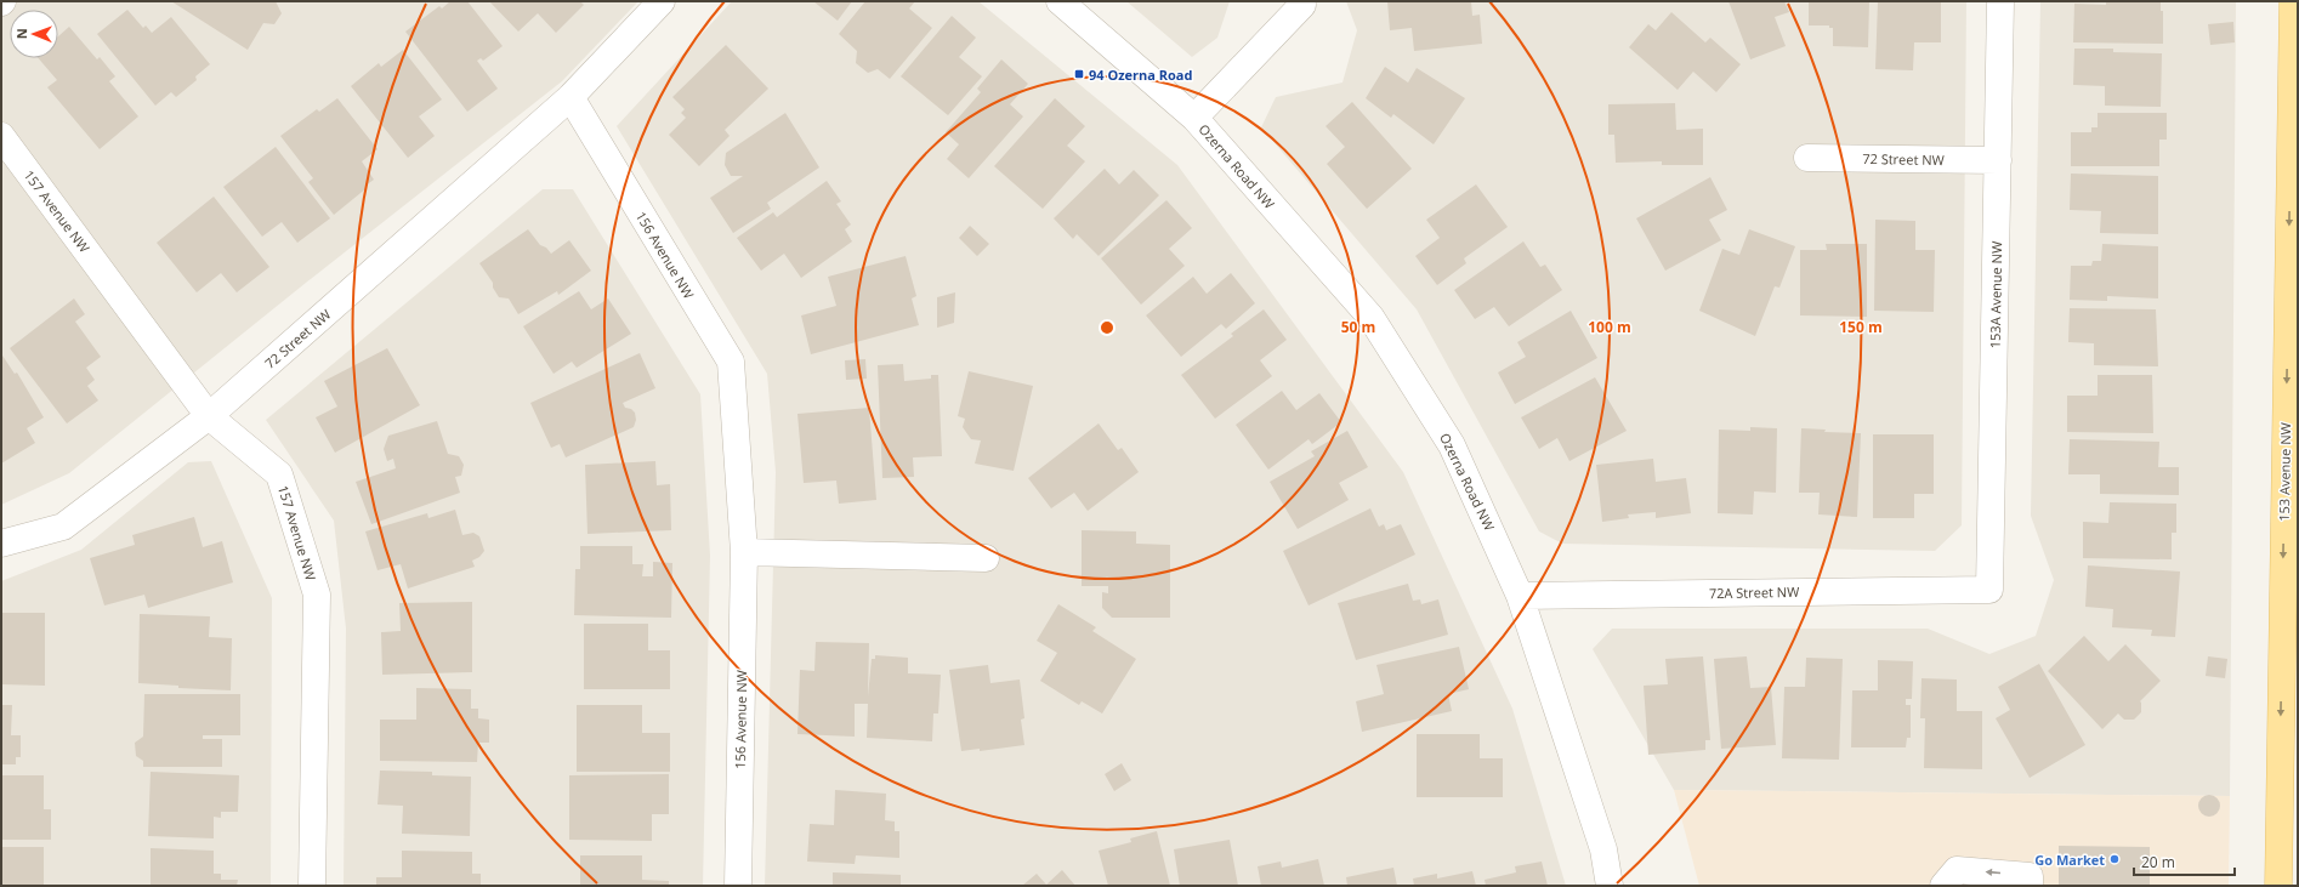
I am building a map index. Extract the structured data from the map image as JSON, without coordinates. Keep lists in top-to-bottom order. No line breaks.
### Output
{"streets":{"main road":["153 Avenue NW"],"street":["72 Street NW","Ozerna Road NW","157 Avenue NW","156 Avenue NW","153A Avenue NW","72A Street NW"]},"crossings":[["72 Street NW","157 Avenue NW"],["72 Street NW","156 Avenue NW"],["72 Street NW","153A Avenue NW"],["Ozerna Road NW","72A Street NW"],["153A Avenue NW","72A Street NW"]],"one_way":["153 Avenue NW"],"places":{"transit":["94 Ozerna Road"],"other":["Go Market"]},"scale_bar":"20 m","north":"left","rings":["50 m","100 m","150 m"]}
